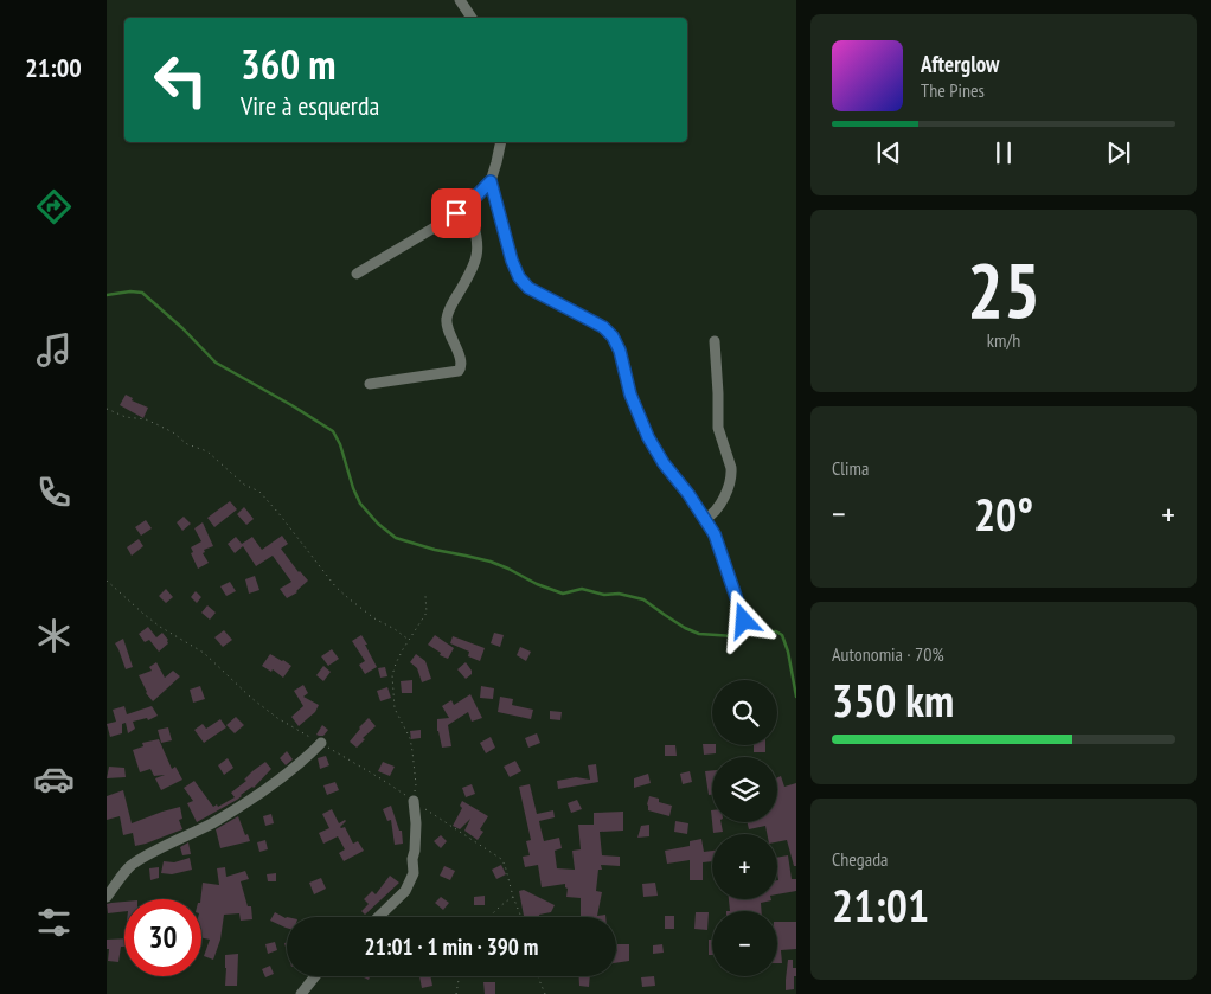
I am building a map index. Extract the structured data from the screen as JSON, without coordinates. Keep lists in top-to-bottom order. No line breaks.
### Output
{"page":{"tabs":"21:00","turn":["360 m","Vire à esquerda"],"song":["Afterglow","The Pines"],"tile":[["25","km/h"],"Clima",["Autonomia · 70%","350 km"],["Chegada","21:01"]],"heat":["−","20°","+"],"map_buttons":["+","−"],"limit":"30","trip":"21:01 · 1 min · 390 m"}}
